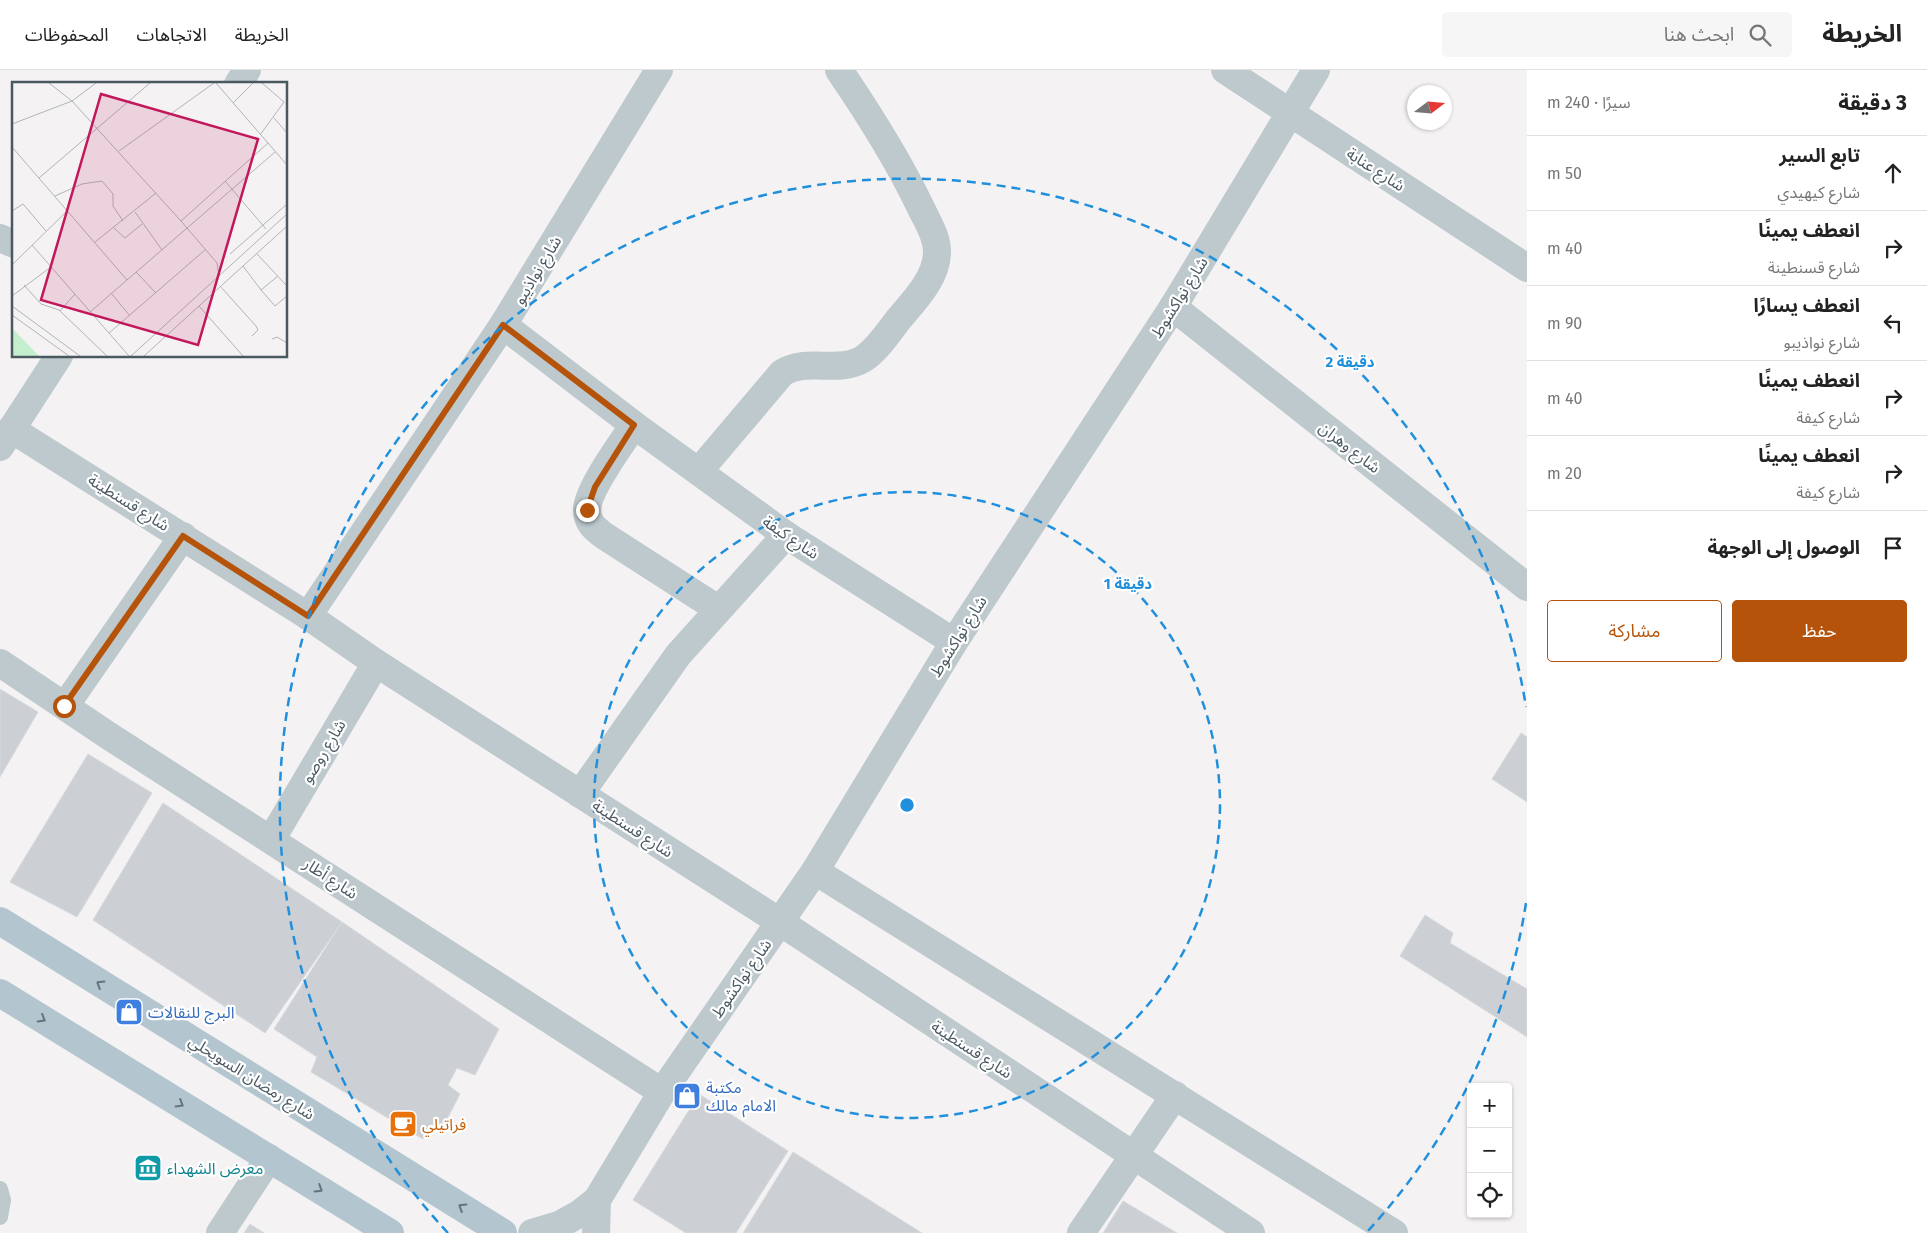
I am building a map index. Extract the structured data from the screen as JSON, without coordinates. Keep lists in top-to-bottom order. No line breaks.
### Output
{"streets":{"main road":["شارع رمضان السويحلي"],"street":["شارع عنابة","شارع نواذيبو","شارع نواكشوط","شارع وهران","شارع قسنطينة","شارع كيفة","شارع روصو","شارع أطار"]},"crossings":[["شارع عنابة","شارع نواكشوط"],["شارع نواذيبو","شارع قسنطينة"],["شارع نواذيبو","شارع كيفة"],["شارع نواكشوط","شارع وهران"],["شارع نواكشوط","شارع قسنطينة"],["شارع نواكشوط","شارع كيفة"],["شارع نواكشوط","شارع أطار"],["شارع قسنطينة","شارع روصو"],["شارع روصو","شارع أطار"]],"places":{"shop":["البرج للنقالات","مكتبة الامام مالك"],"cafe":["فراتيلي"],"museum":["معرض الشهداء"]},"north":"right","page":{"header":"الخريطة","search":"ابحث هنا","nav":["الخريطة","الاتجاهات","المحفوظات"],"heading":["3 دقيقة","سيرًا · 240 m"],"list":[["تابع السير","شارع كيهيدي","50 m"],["انعطف يمينًا","شارع قسنطينة","40 m"],["انعطف يسارًا","شارع نواذيبو","90 m"],["انعطف يمينًا","شارع كيفة","40 m"],["انعطف يمينًا","شارع كيفة","20 m"],"الوصول إلى الوجهة"],"buttons":["حفظ","مشاركة"],"map_buttons":["+","−"]},"rings":["2 دقيقة","1 دقيقة"]}
